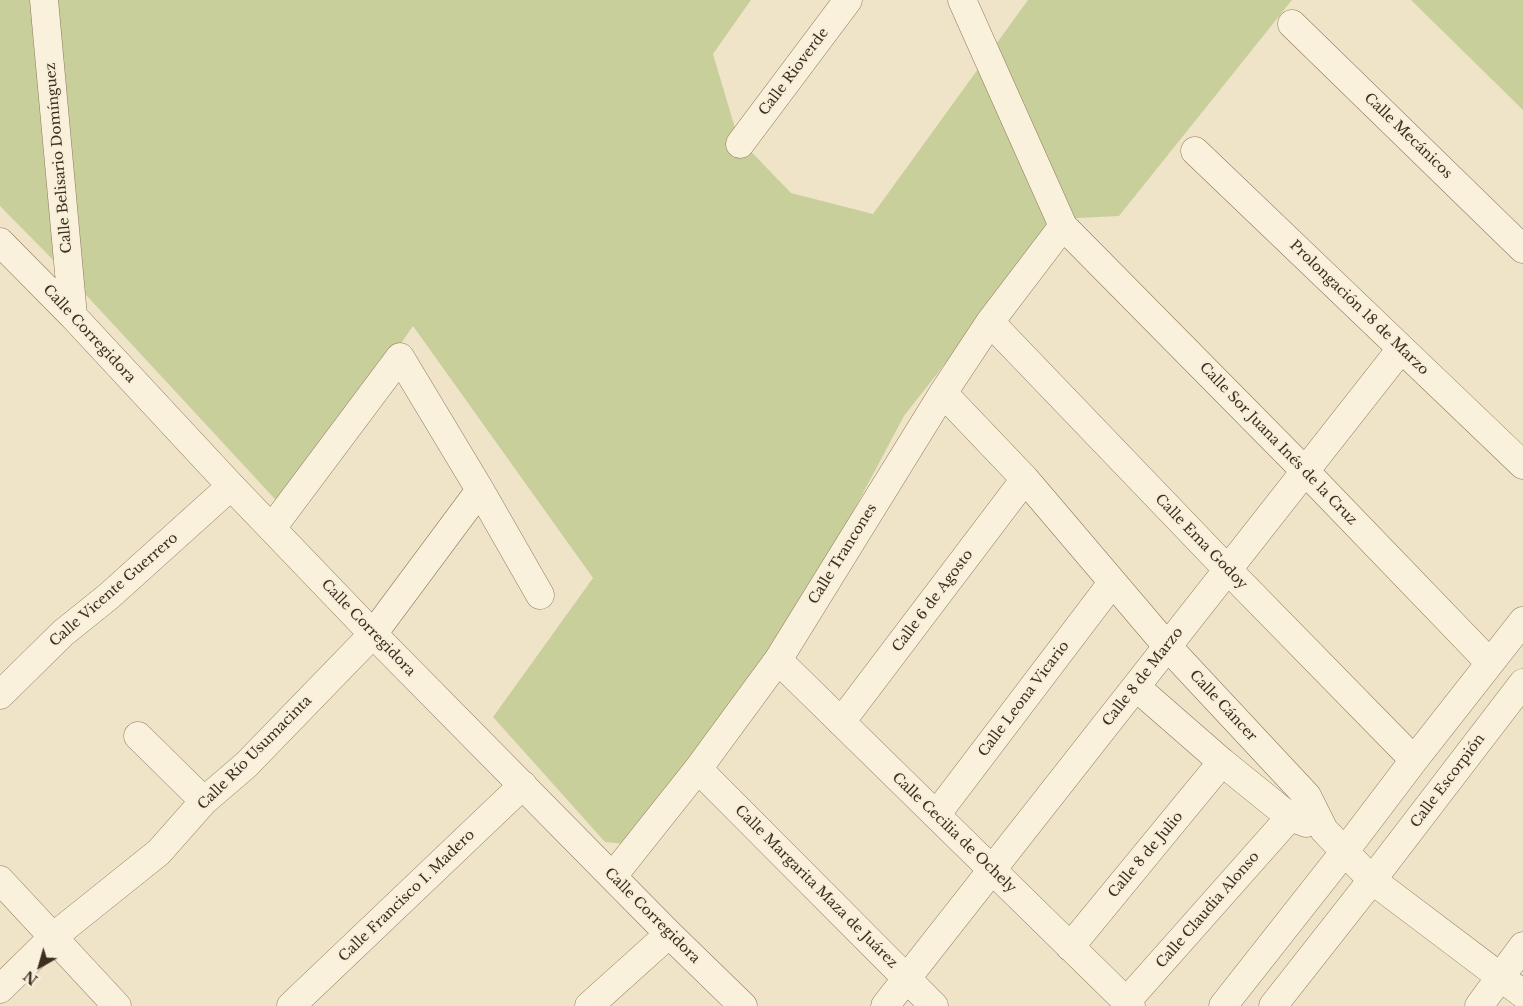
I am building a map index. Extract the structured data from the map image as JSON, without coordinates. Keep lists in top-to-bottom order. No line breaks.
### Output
{"streets":{"street":["Calle Rioverde","Calle Mecánicos","Calle Belisario Domínguez","Prolongación 18 de Marzo","Calle Corregidora","Calle Sor Juana Inés de la Cruz","Calle Ema Godoy","Calle Trancones","Calle Vicente Guerrero","Calle 6 de Agosto","Calle 8 de Marzo","Calle Leona Vicario","Calle Cáncer","Calle Río Usumacinta","Calle Escorpión","Calle Cecilia de Ochely","Calle 8 de Julio","Calle Margarita Maza de Juárez","Calle Francisco I. Madero","Calle Claudia Alonso"]},"crossings":[["Calle Belisario Domínguez","Calle Corregidora"],["Prolongación 18 de Marzo","Calle 8 de Marzo"],["Calle Corregidora","Calle Trancones"],["Calle Corregidora","Calle Vicente Guerrero"],["Calle Corregidora","Calle Río Usumacinta"],["Calle Corregidora","Calle Francisco I. Madero"],["Calle Sor Juana Inés de la Cruz","Calle Trancones"],["Calle Sor Juana Inés de la Cruz","Calle 8 de Marzo"],["Calle Ema Godoy","Calle Trancones"],["Calle Ema Godoy","Calle 8 de Marzo"],["Calle Trancones","Calle Cáncer"],["Calle Trancones","Calle Cecilia de Ochely"],["Calle Trancones","Calle Margarita Maza de Juárez"],["Calle 6 de Agosto","Calle Cáncer"],["Calle 6 de Agosto","Calle Cecilia de Ochely"],["Calle 8 de Marzo","Calle Cáncer"],["Calle 8 de Marzo","Calle Cecilia de Ochely"],["Calle 8 de Marzo","Calle Margarita Maza de Juárez"],["Calle Leona Vicario","Calle Cáncer"],["Calle Leona Vicario","Calle Cecilia de Ochely"],["Calle Cáncer","Calle Escorpión"],["Calle Cecilia de Ochely","Calle 8 de Julio"],["Calle Cecilia de Ochely","Calle Claudia Alonso"]],"north":"bottom left"}
